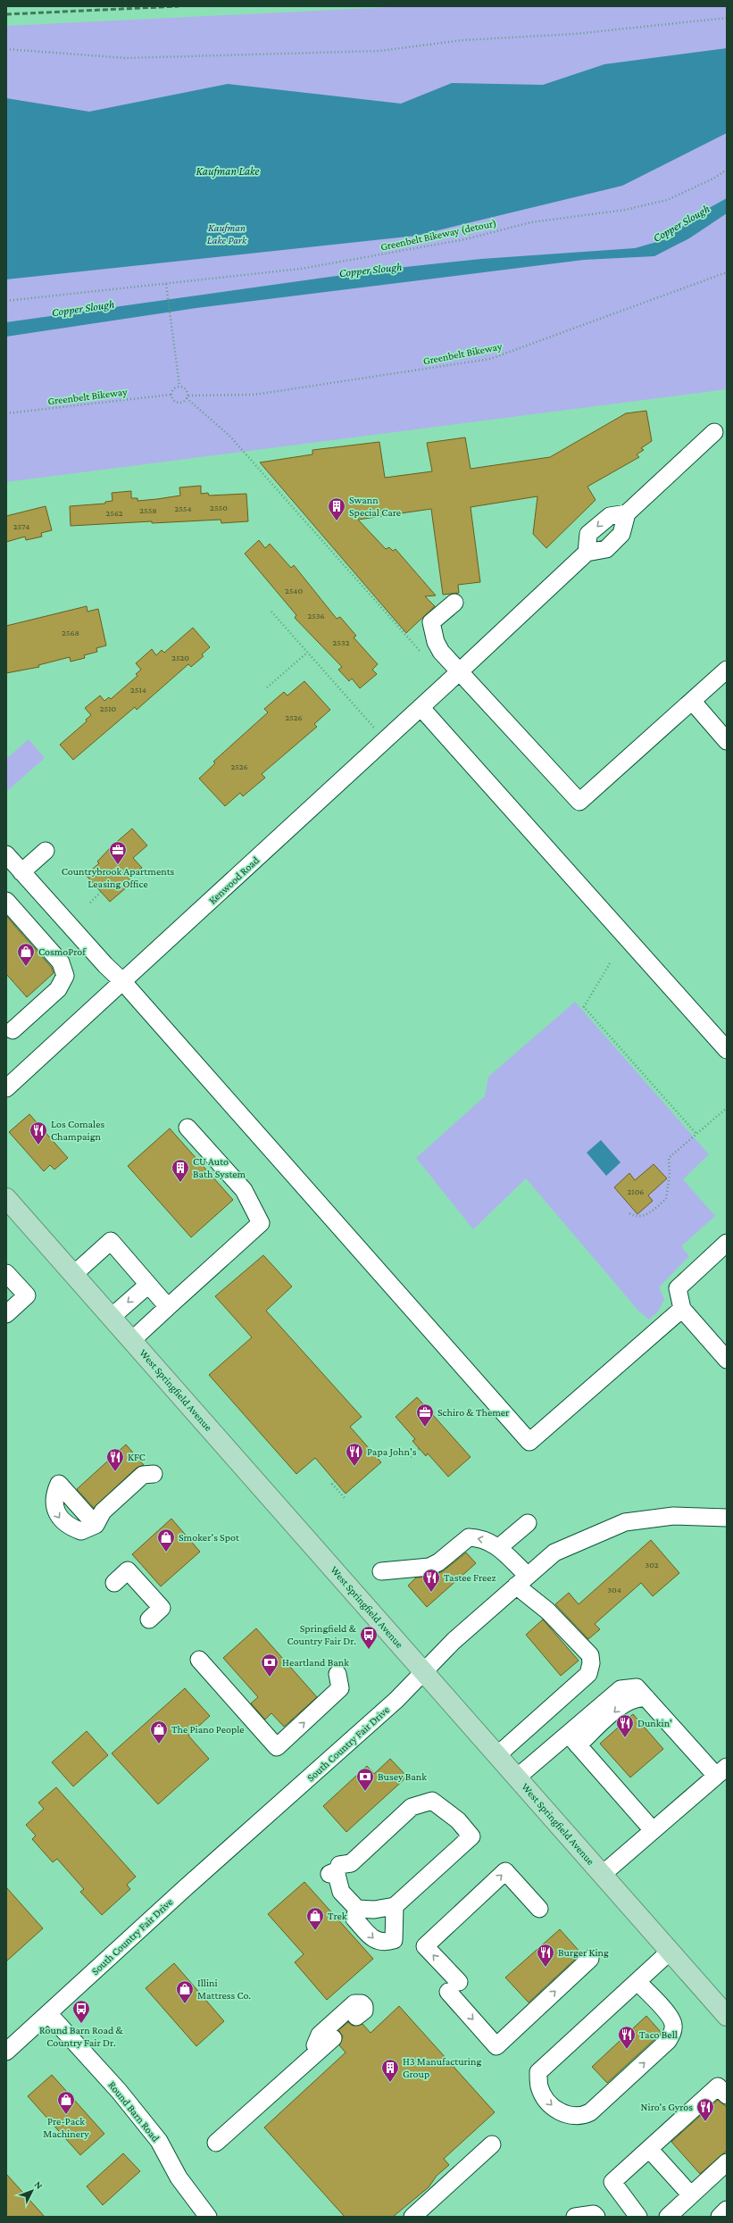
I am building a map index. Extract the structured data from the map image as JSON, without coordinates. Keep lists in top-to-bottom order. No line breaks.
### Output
{"streets":{"main road":["West Springfield Avenue"],"street":["Kenwood Road","South Country Fair Drive","Round Barn Road"],"path":["Greenbelt Bikeway (detour)","Greenbelt Bikeway"]},"crossings":[["West Springfield Avenue","South Country Fair Drive"],["South Country Fair Drive","Round Barn Road"]],"water":["Kaufman Lake","Copper Slough"],"parks":["Kaufman Lake Park"],"places":{"building":["Swann Special Care","CU Auto Bath System","H3 Manufacturing Group"],"office":["Countrybrook Apartments Leasing Office","Schiro & Themer"],"shop":["CosmoProf","Smoker's Spot","The Piano People","Trek","Illini Mattress Co.","Pre-Pack Machinery"],"restaurant":["Los Comales Champaign","Papa John's","KFC","Tastee Freez","Dunkin'","Burger King","Taco Bell","Niro's Gyros"],"bus stop":["Springfield & Country Fair Dr.","Round Barn Road & Country Fair Dr."],"bank":["Heartland Bank","Busey Bank"]},"house_numbers":["2550","2554","2558","2562","2574","2540","2536","2568","2532","2520","2514","2510","2526","2526","2106","302","304"],"north":"top right"}
